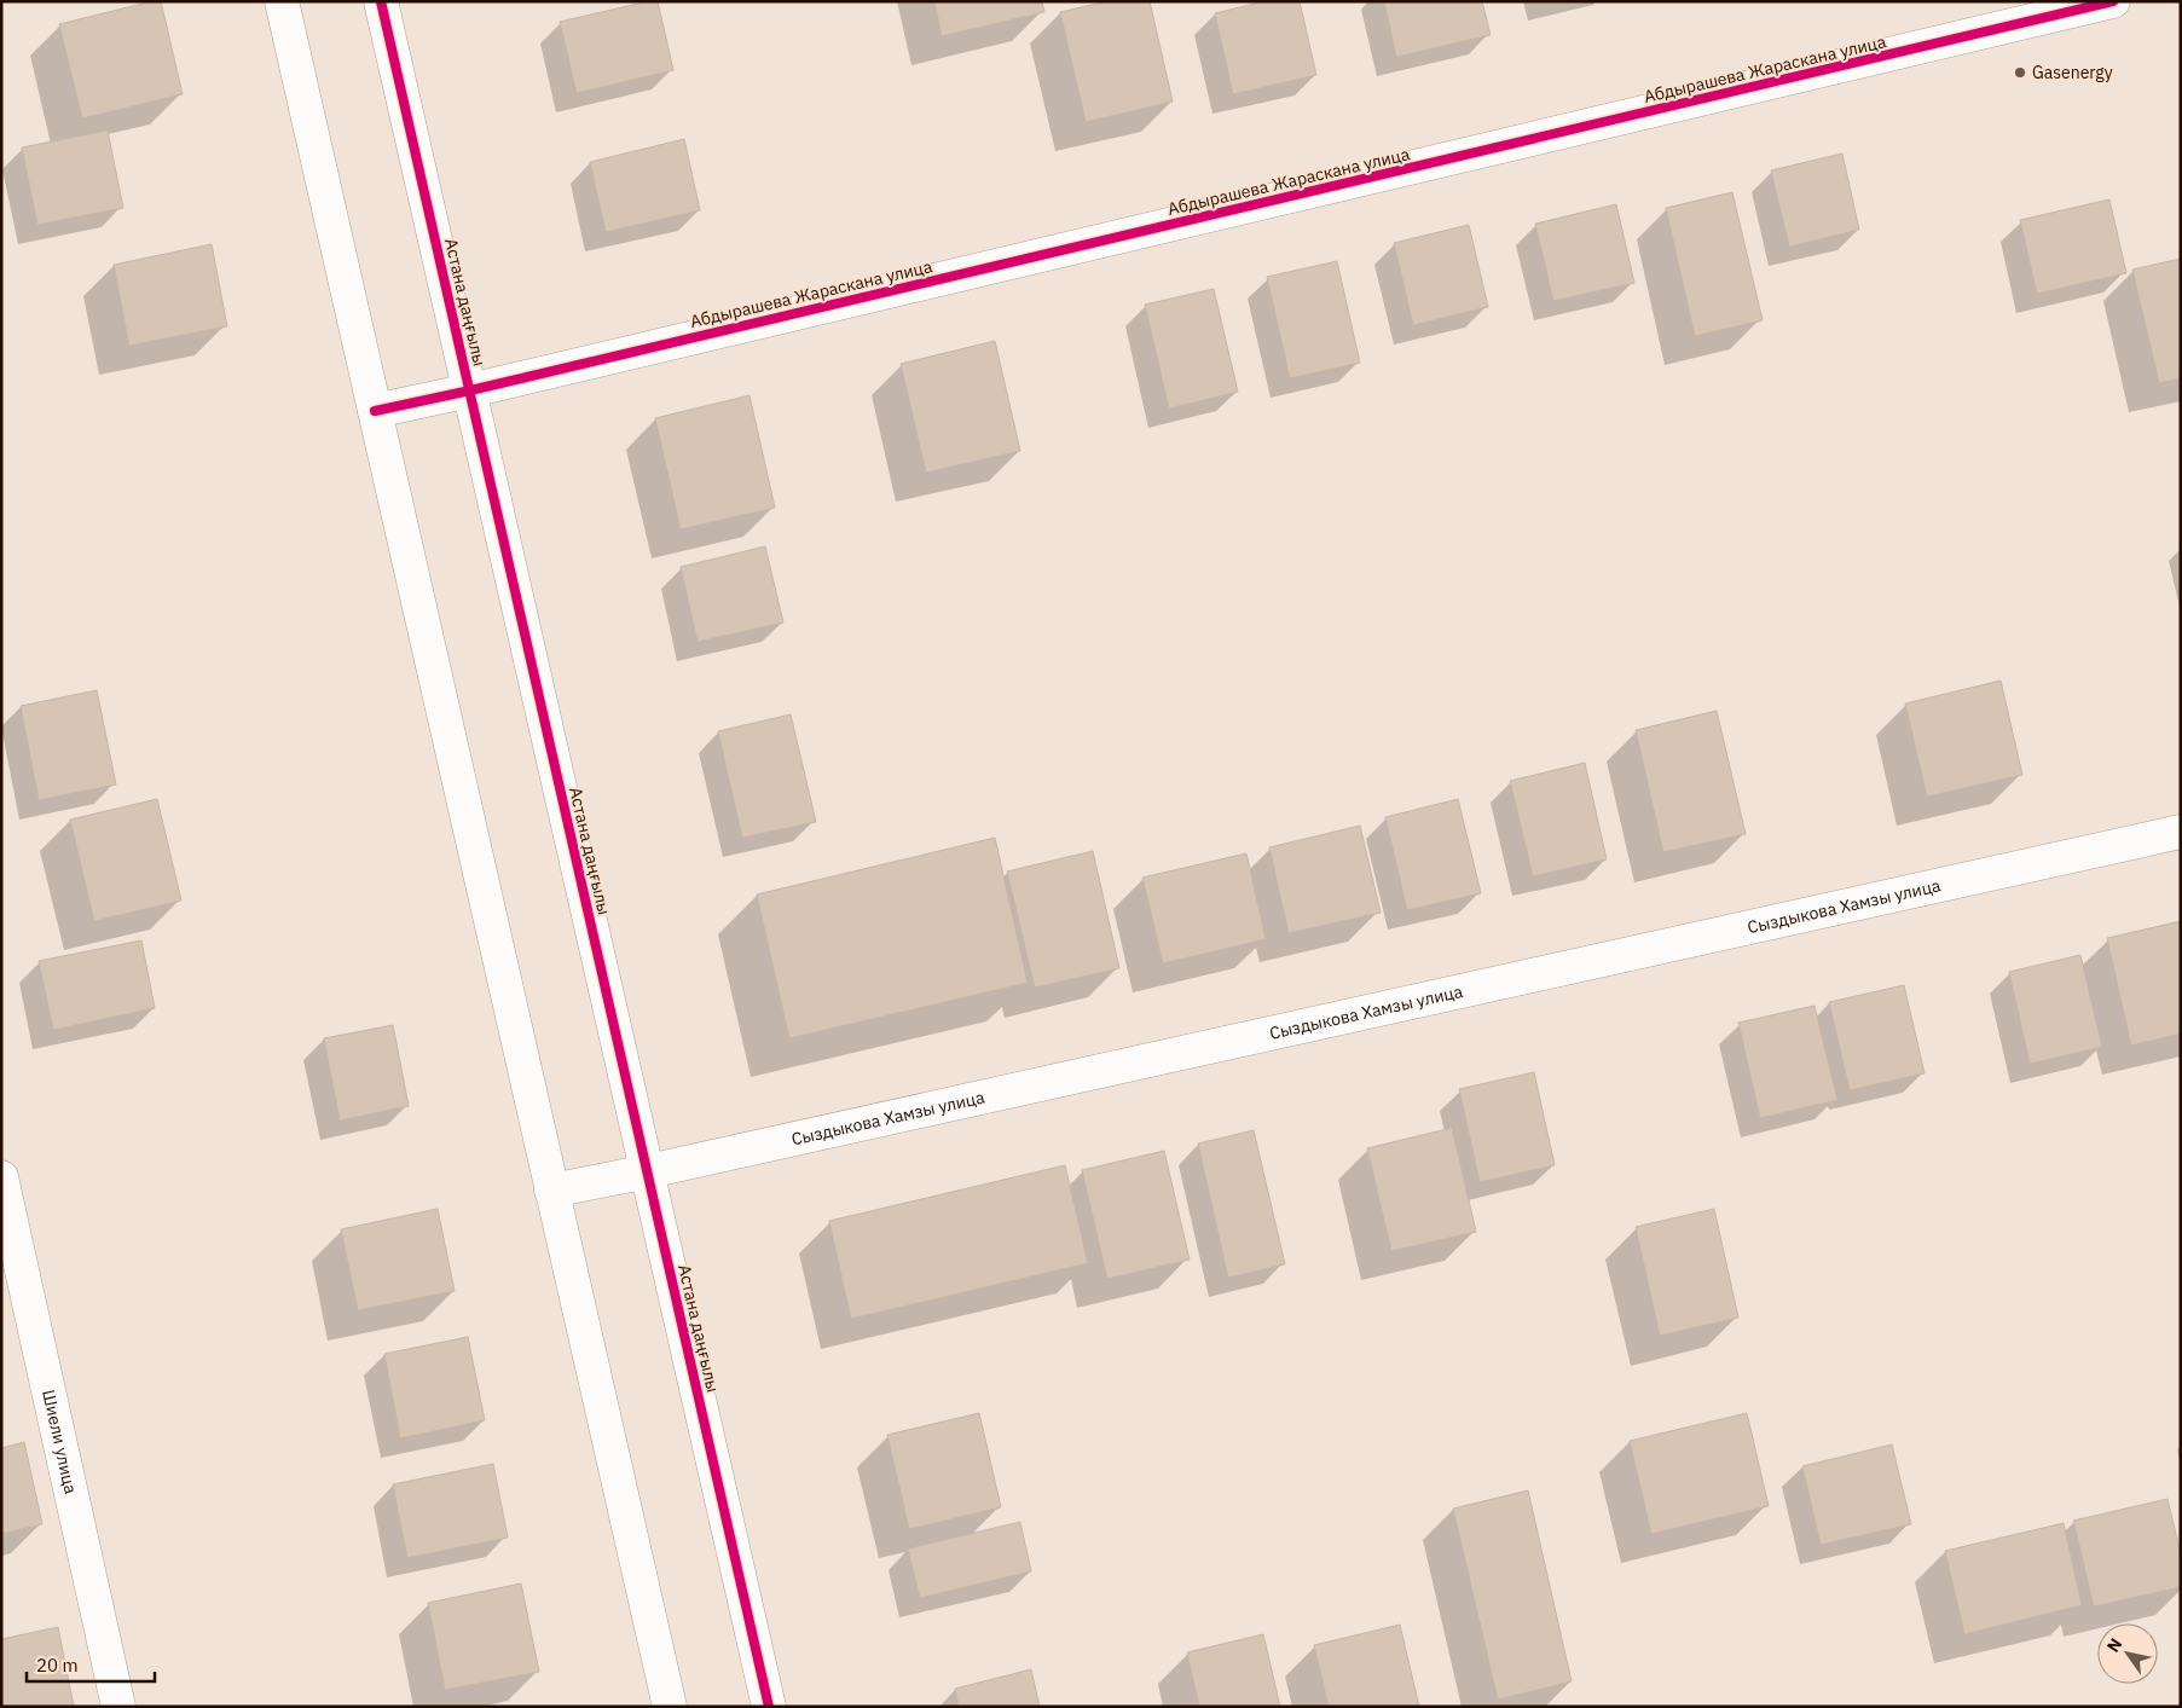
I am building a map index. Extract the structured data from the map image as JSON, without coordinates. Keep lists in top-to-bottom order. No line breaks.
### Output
{"streets":{"street":["Абдырашева Жараскана улица","Астана даңғылы","Сыздыкова Хамзы улица","Шиели улица"]},"crossings":[["Абдырашева Жараскана улица","Астана даңғылы"],["Астана даңғылы","Сыздыкова Хамзы улица"]],"places":["Gasenergy"],"scale_bar":"20 m","north":"top left"}
